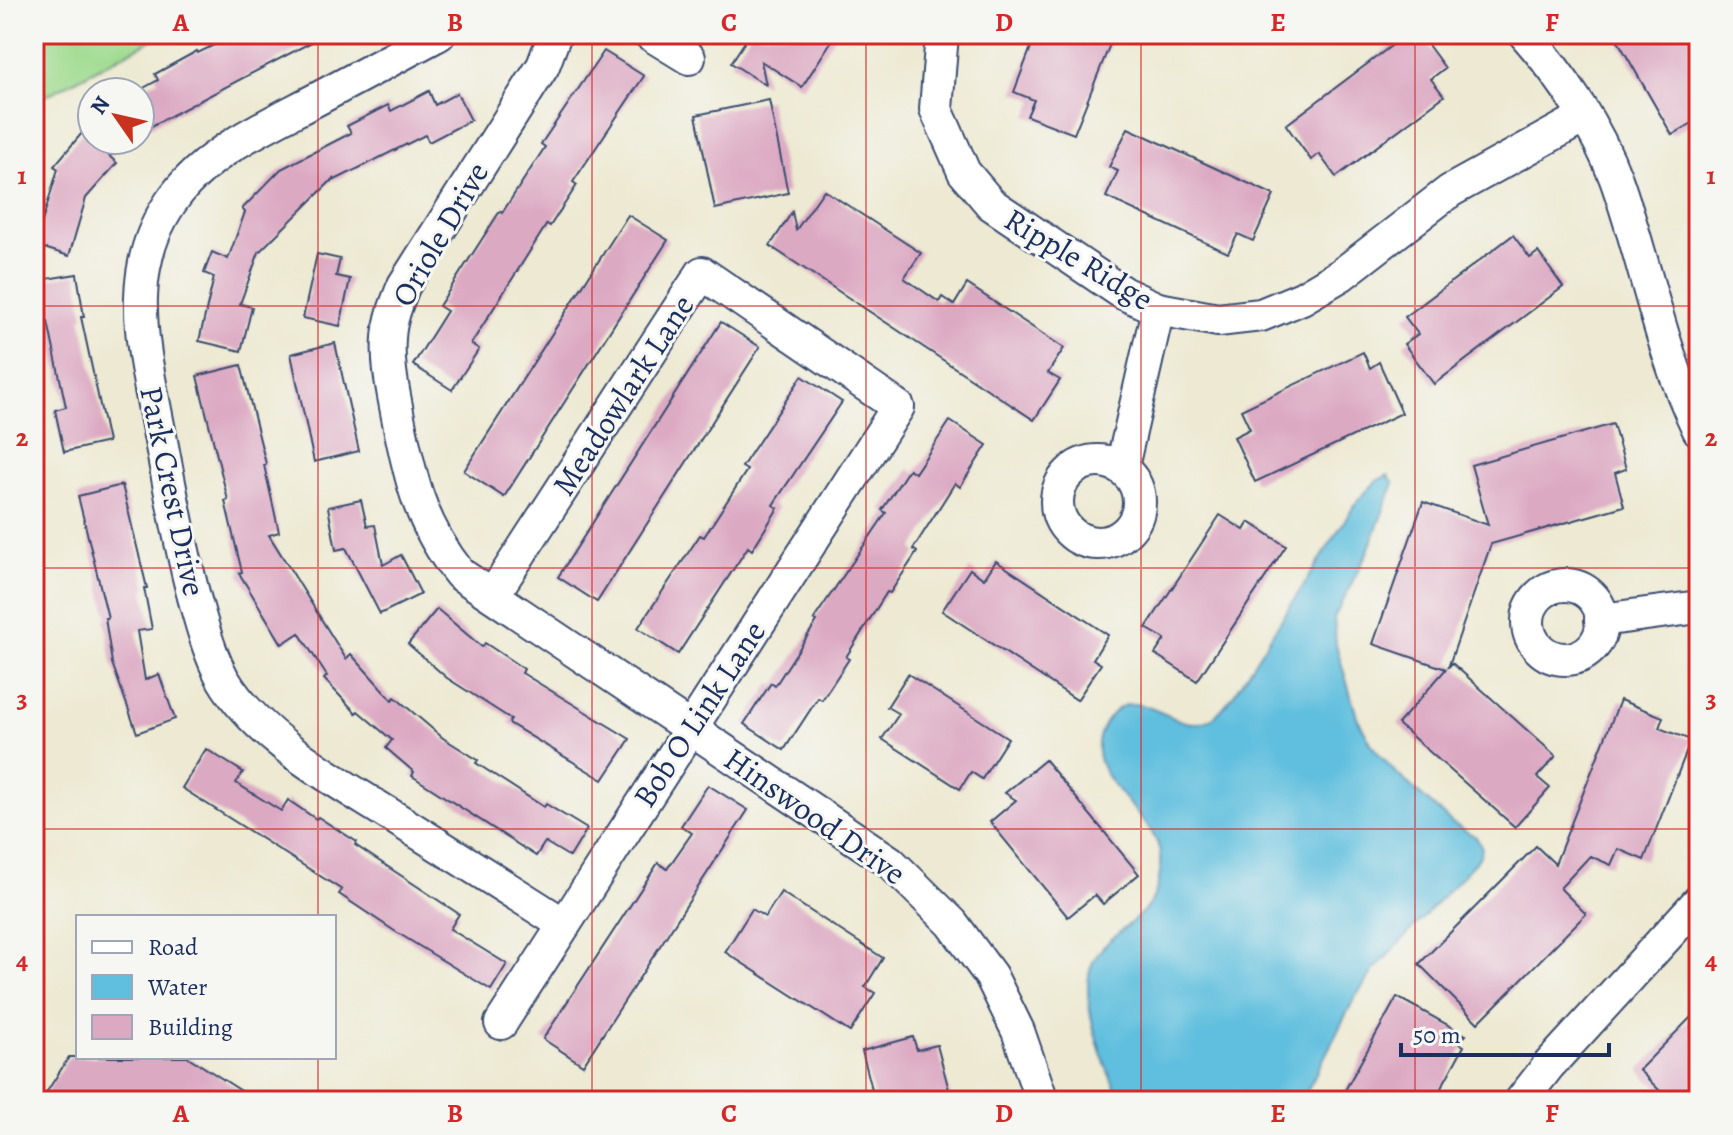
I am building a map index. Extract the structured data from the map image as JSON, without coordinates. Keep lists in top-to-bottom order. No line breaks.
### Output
{"streets":{"street":["Oriole Drive","Ripple Ridge","Meadowlark Lane","Park Crest Drive","Bob O Link Lane","Hinswood Drive"]},"crossings":[["Oriole Drive","Meadowlark Lane"],["Oriole Drive","Bob O Link Lane"],["Oriole Drive","Hinswood Drive"],["Meadowlark Lane","Bob O Link Lane"],["Park Crest Drive","Bob O Link Lane"],["Bob O Link Lane","Hinswood Drive"]],"legend":["Road","Water","Building"],"scale_bar":"50 m","north":"top left","grid":{"columns":["A","B","C","D","E","F"],"rows":["1","2","3","4"]}}
